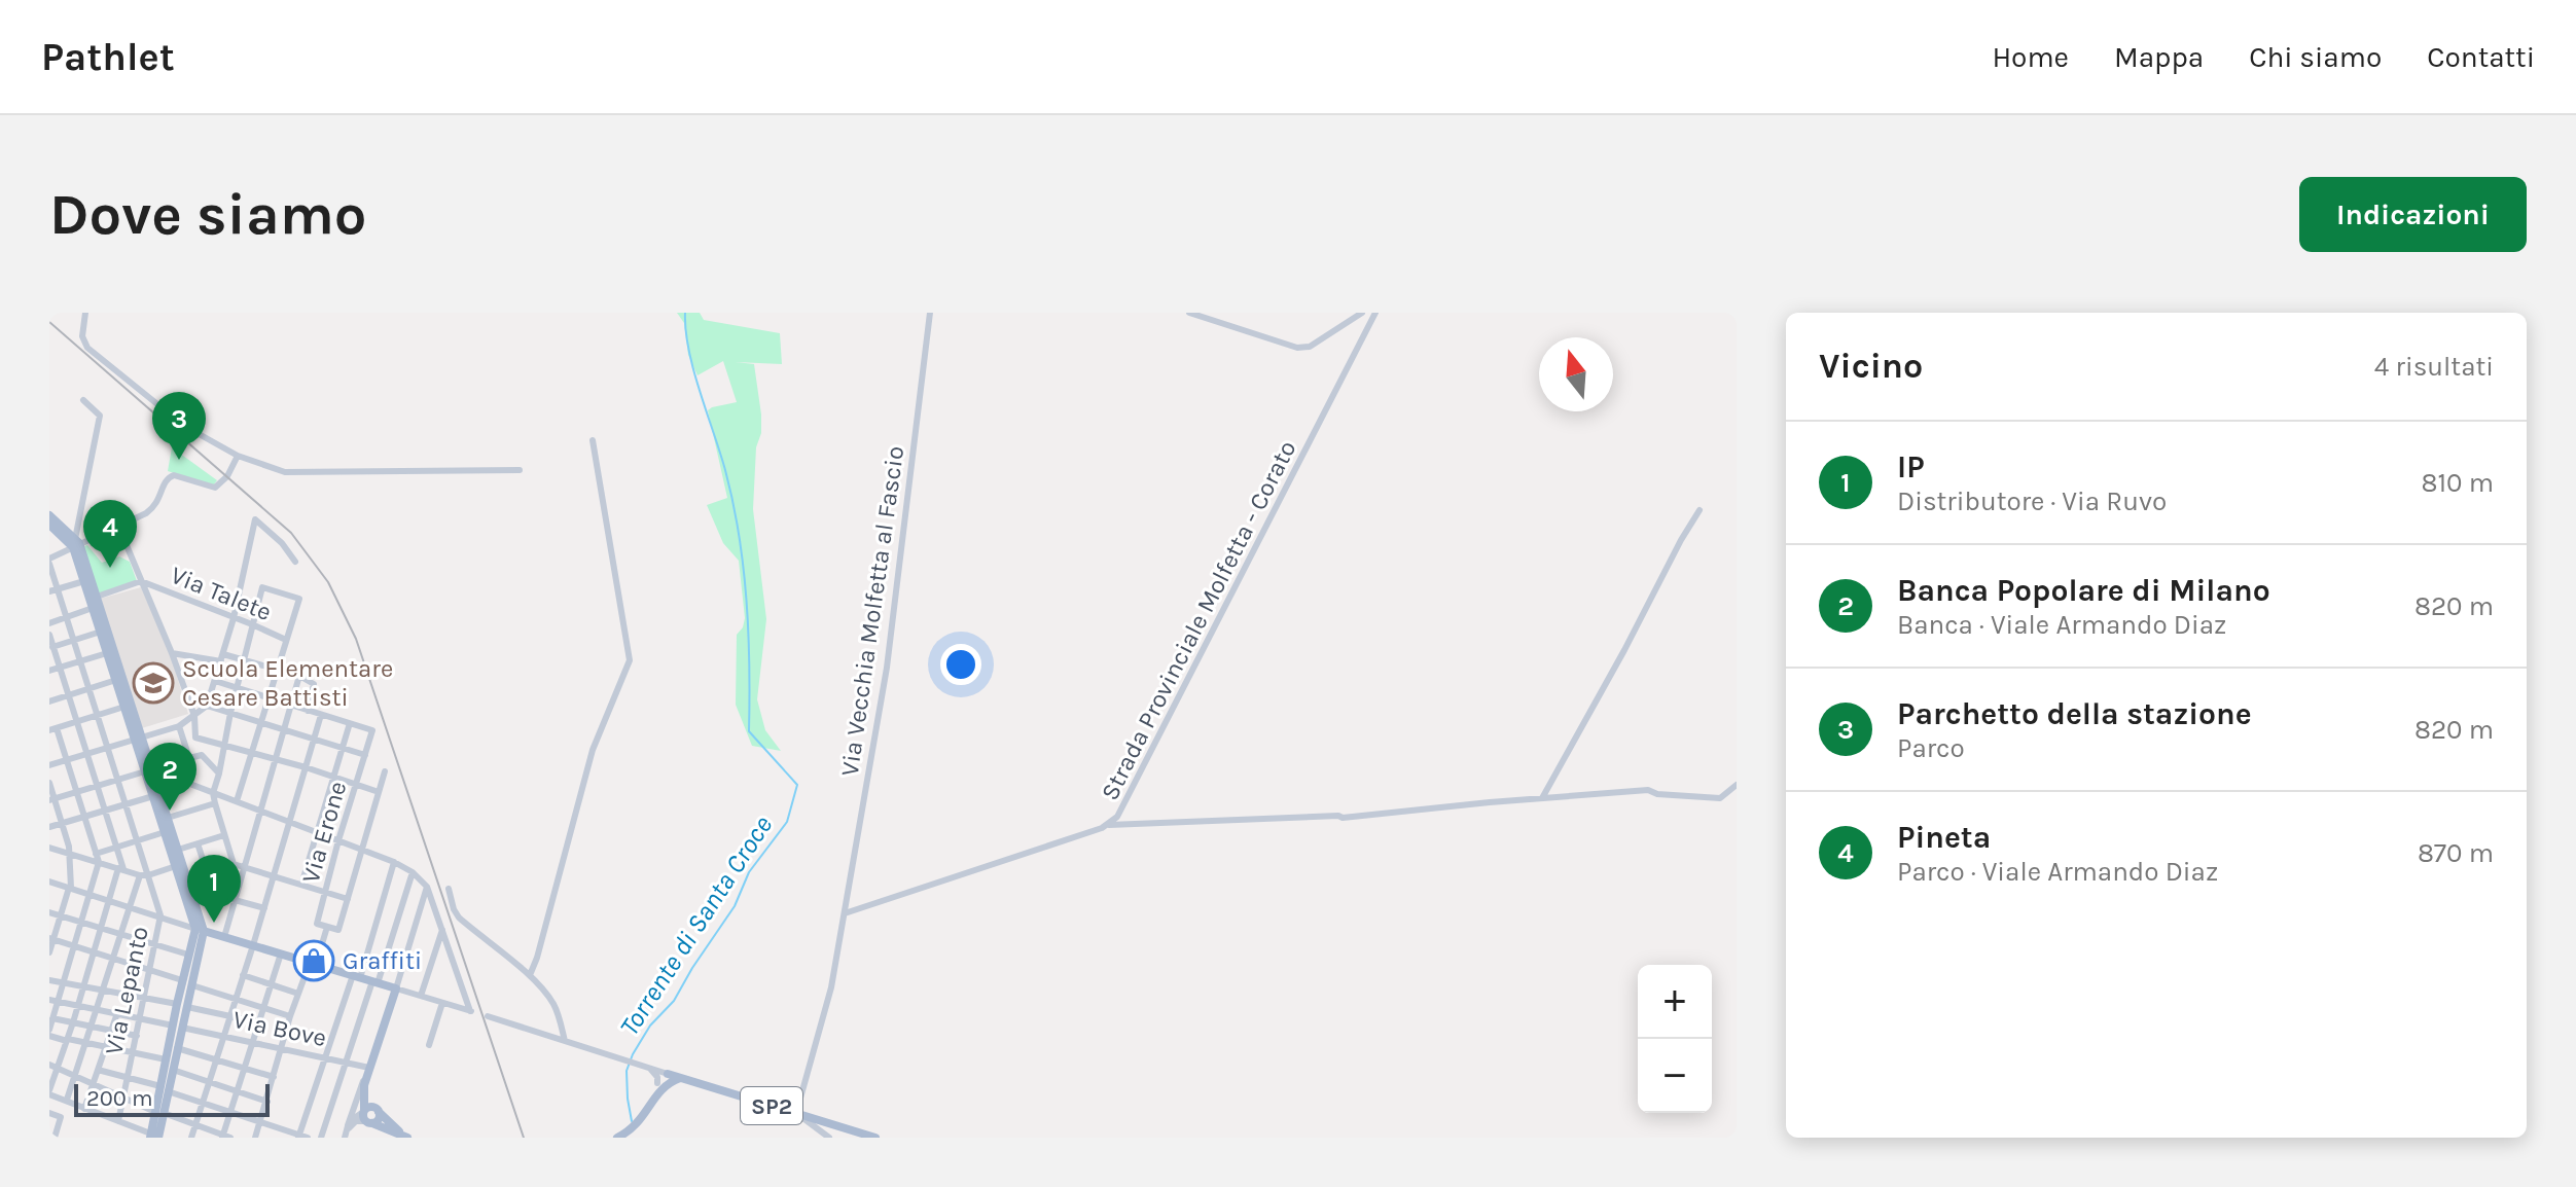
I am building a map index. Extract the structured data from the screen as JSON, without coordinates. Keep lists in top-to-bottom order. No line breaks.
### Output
{"streets":{"main road":["SP2"],"street":["Via Talete","Via Vecchia Molfetta al Fascio","Strada Provinciale Molfetta - Corato","Via Erone","Via Lepanto","Via Bove"]},"crossings":[["Via Vecchia Molfetta al Fascio","Strada Provinciale Molfetta - Corato"],["Via Vecchia Molfetta al Fascio","SP2"],["Via Lepanto","Via Bove"]],"water":["Torrente di Santa Croce"],"places":{"school or university":["Scuola Elementare Cesare Battisti"],"shop":["Graffiti"]},"scale_bar":"200 m","north":"top","page":{"header":"Pathlet","nav":["Home","Mappa","Chi siamo","Contatti"],"buttons":"Indicazioni","title":"Dove siamo","heading":["Vicino","4 risultati"],"pins":["3","4","2","1"],"list":[{"mark":"1","name":"IP","note":"Distributore · Via Ruvo","value":"810 m"},{"mark":"2","name":"Banca Popolare di Milano","note":"Banca · Viale Armando Diaz","value":"820 m"},{"mark":"3","name":"Parchetto della stazione","note":"Parco","value":"820 m"},{"mark":"4","name":"Pineta","note":"Parco · Viale Armando Diaz","value":"870 m"}],"map_buttons":["+","−"],"scale":"200 m"}}
